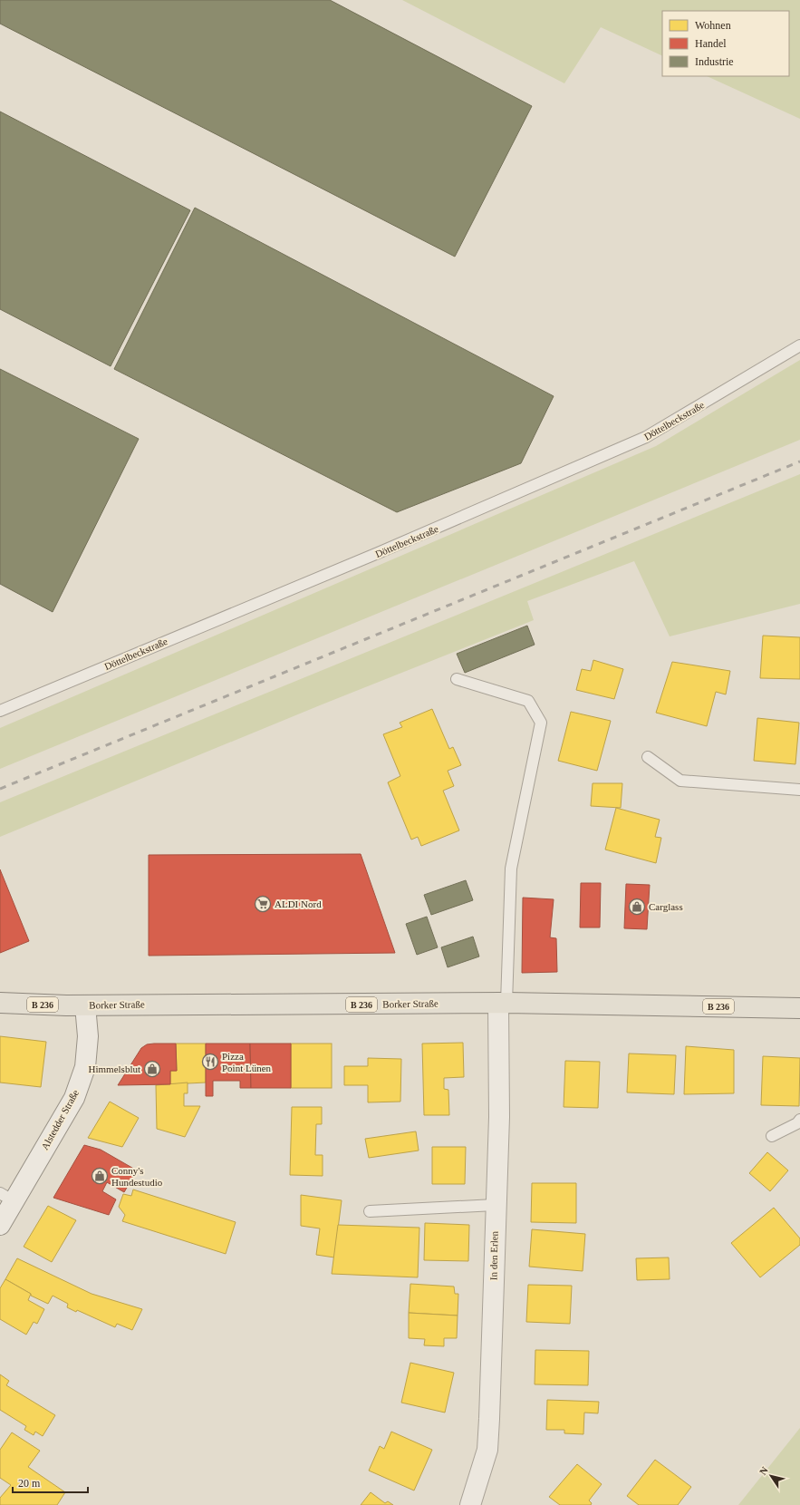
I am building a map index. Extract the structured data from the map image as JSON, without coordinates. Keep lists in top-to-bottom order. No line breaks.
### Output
{"streets":{"main road":["Borker Straße","B 236"],"street":["Alstedder Straße","In den Erlen"],"lane":["Döttelbeckstraße"]},"crossings":[["Borker Straße","Alstedder Straße"],["Borker Straße","In den Erlen"]],"places":{"supermarket":["ALDI Nord"],"shop":["Carglass","Himmelsblut","Conny's Hundestudio"],"restaurant":["Pizza Point Lünen"]},"legend":["Wohnen","Handel","Industrie"],"scale_bar":"20 m","north":"top left"}
